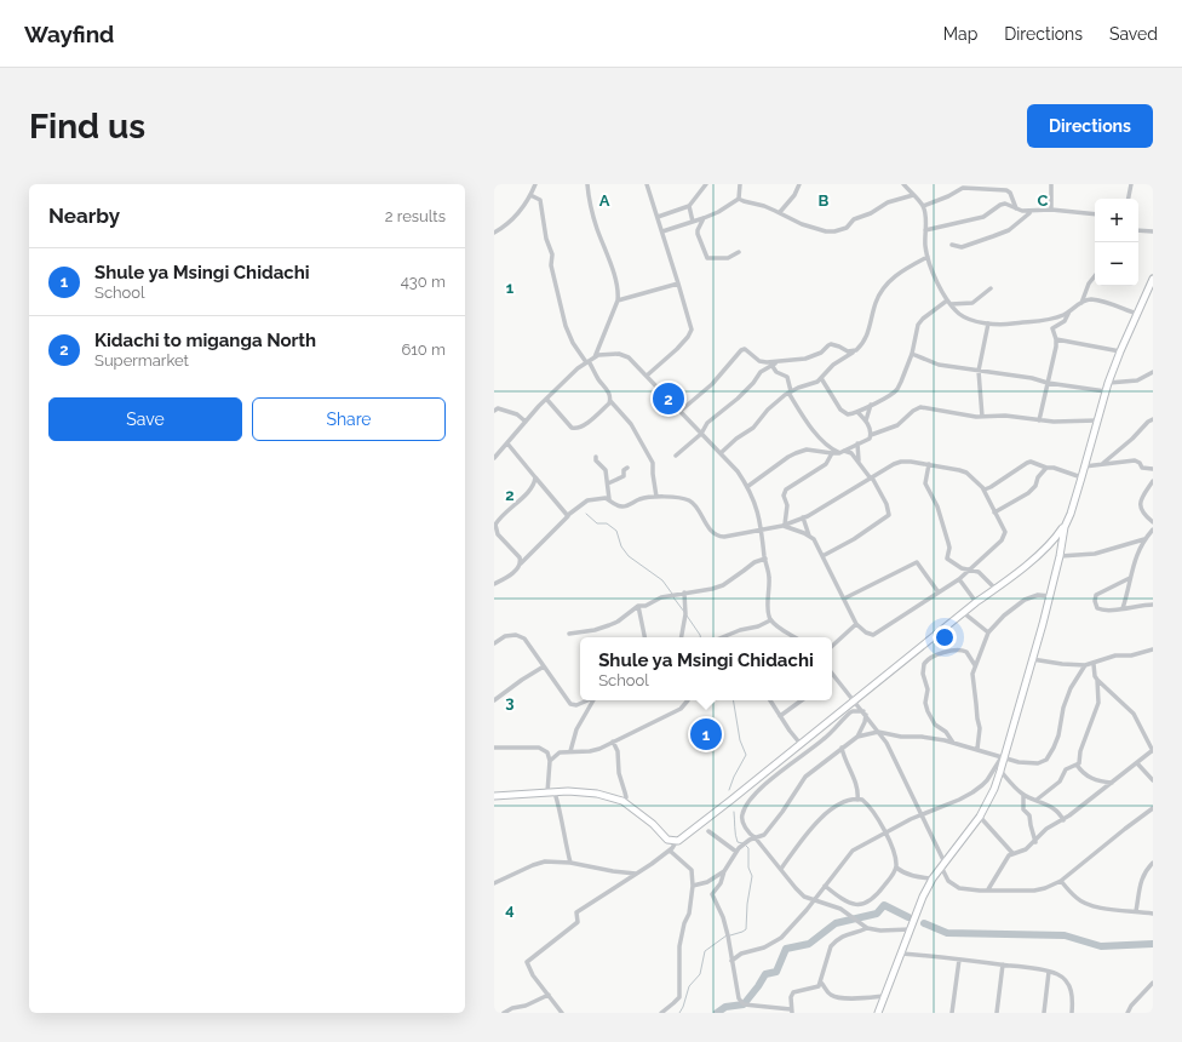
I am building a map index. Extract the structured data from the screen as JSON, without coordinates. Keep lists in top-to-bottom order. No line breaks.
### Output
{"page":{"header":"Wayfind","nav":["Map","Directions","Saved"],"buttons":["Directions",["Save","Share"]],"title":"Find us","heading":["Nearby","2 results"],"map_buttons":["+","−"],"list":[{"mark":"1","name":"Shule ya Msingi Chidachi","note":"School","value":"430 m"},{"mark":"2","name":"Kidachi to miganga North","note":"Supermarket","value":"610 m"}],"pins":["2","1"],"popup":["Shule ya Msingi Chidachi","School"]},"grid":{"columns":["A","B","C"],"rows":["1","2","3","4"]}}
